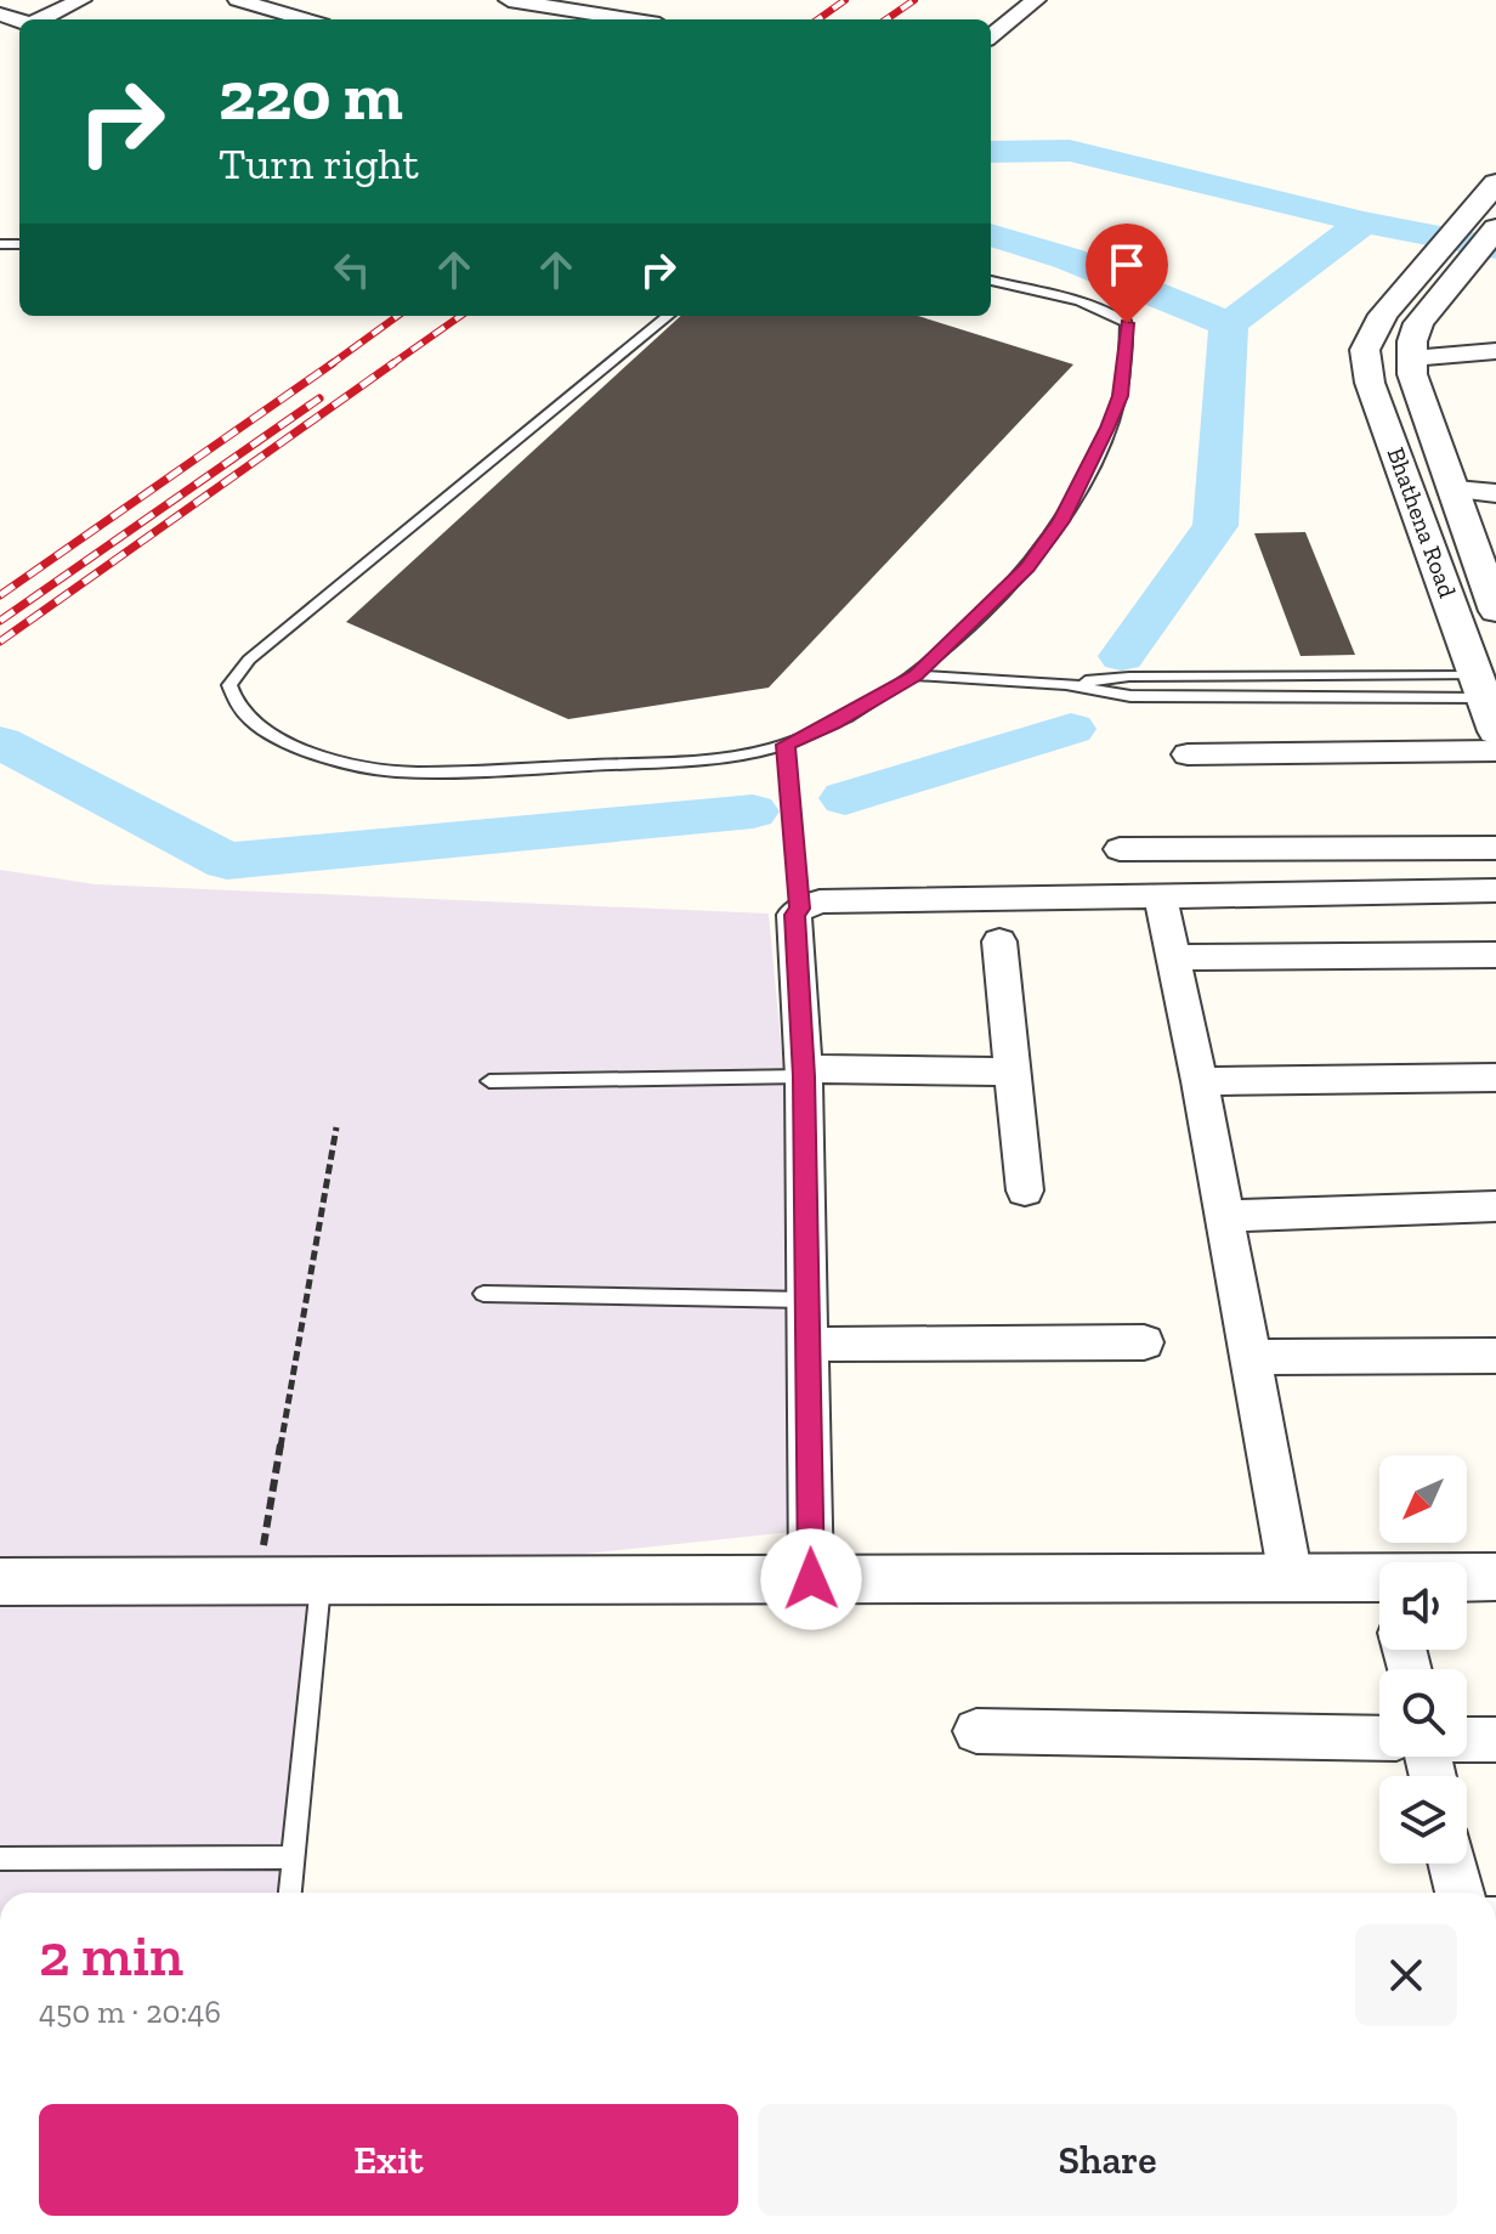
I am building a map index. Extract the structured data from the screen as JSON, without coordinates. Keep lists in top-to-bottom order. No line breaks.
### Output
{"streets":{"street":["Bhathena Road"]},"north":"bottom left","page":{"turn":["220 m","Turn right"],"heading":["2 min","450 m · 20:46"],"buttons":["Exit","Share"]}}
